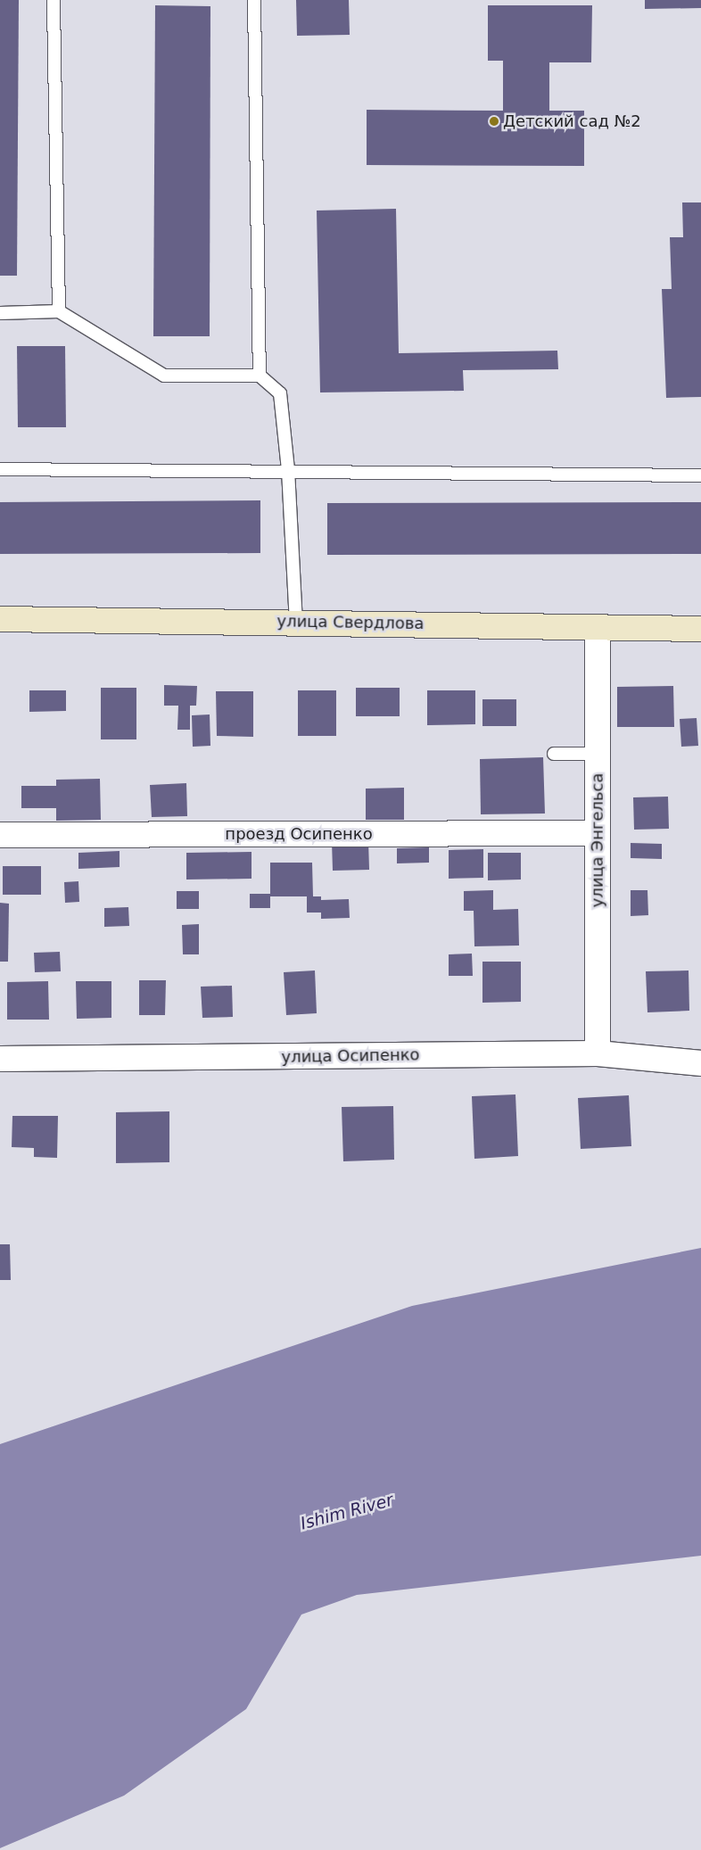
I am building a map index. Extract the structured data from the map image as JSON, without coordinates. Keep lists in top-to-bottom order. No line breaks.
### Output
{"streets":{"street":["улица Свердлова","проезд Осипенко","улица Энгельса","улица Осипенко"]},"crossings":[["улица Свердлова","улица Энгельса"],["проезд Осипенко","улица Энгельса"],["улица Энгельса","улица Осипенко"]],"water":["Ishim River"],"places":["Детский сад №2"]}
